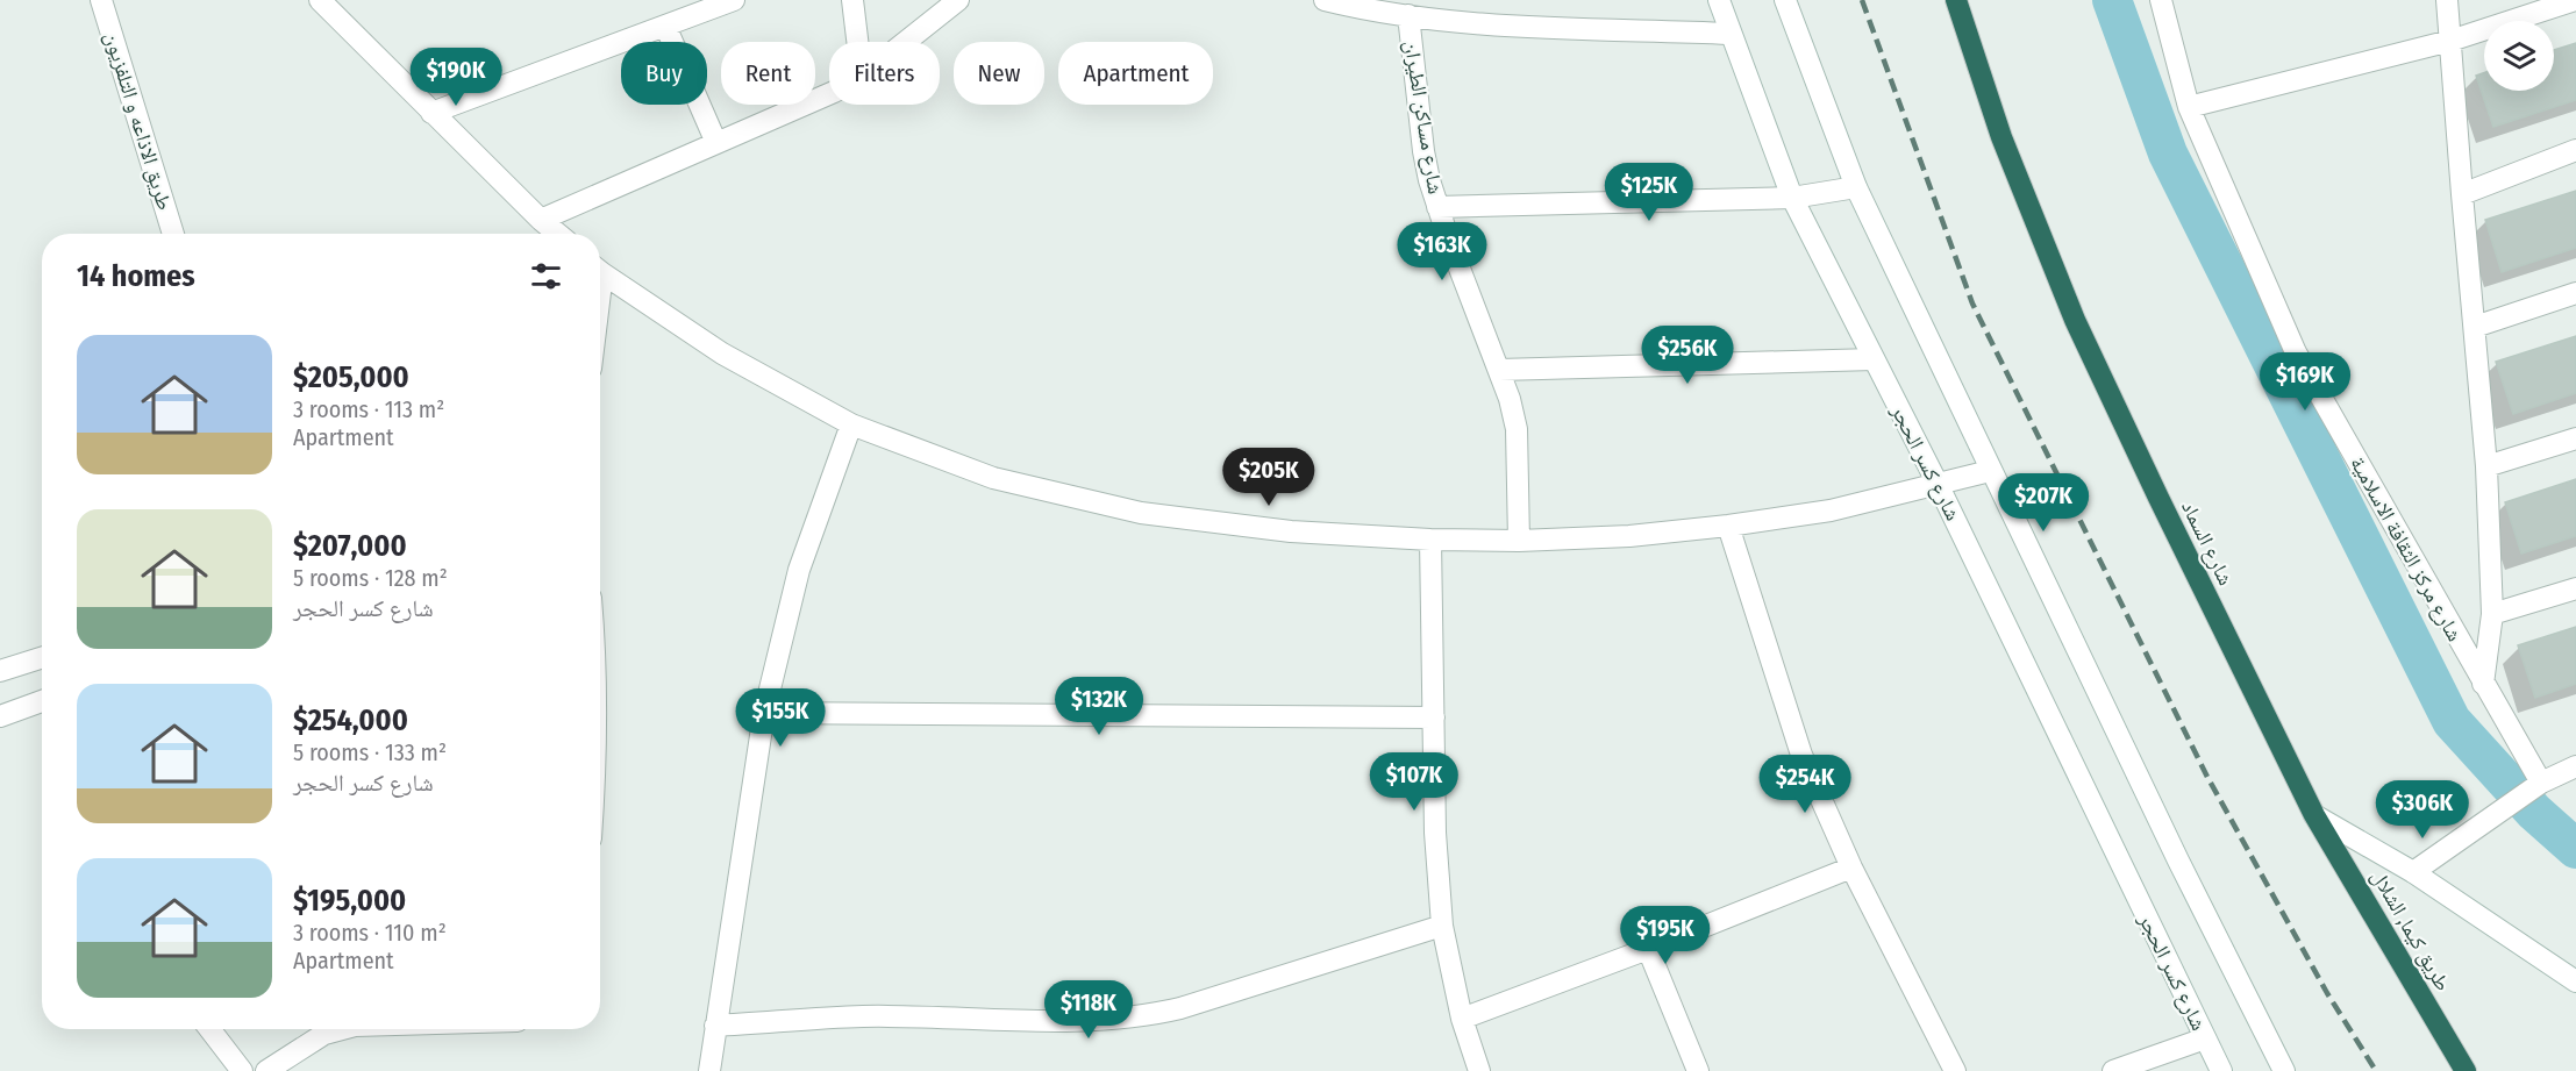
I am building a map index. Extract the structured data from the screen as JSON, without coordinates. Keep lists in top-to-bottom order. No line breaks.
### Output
{"streets":{"highway":["شارع السماد","طريق كيما, الشلال"],"street":["شارع مساكن الطيران","طريق الاذاعه و التلفزيون","شارع كسر الحجر","شارع مركز الثقافة الاسلامية"]},"crossings":[["شارع السماد","طريق كيما, الشلال"]],"page":{"chip":["Buy","Rent","Filters","New","Apartment"],"price":["$190K","$125K","$163K","$256K","$169K","$205K","$207K","$132K","$155K","$107K","$254K","$306K","$195K","$118K"],"heading":"14 homes","list":[{"name":"$205,000","note":"3 rooms · 113 m² · Apartment"},{"name":"$207,000","note":"5 rooms · 128 m² · شارع كسر الحجر"},{"name":"$254,000","note":"5 rooms · 133 m² · شارع كسر الحجر"},{"name":"$195,000","note":"3 rooms · 110 m² · Apartment"}]}}
